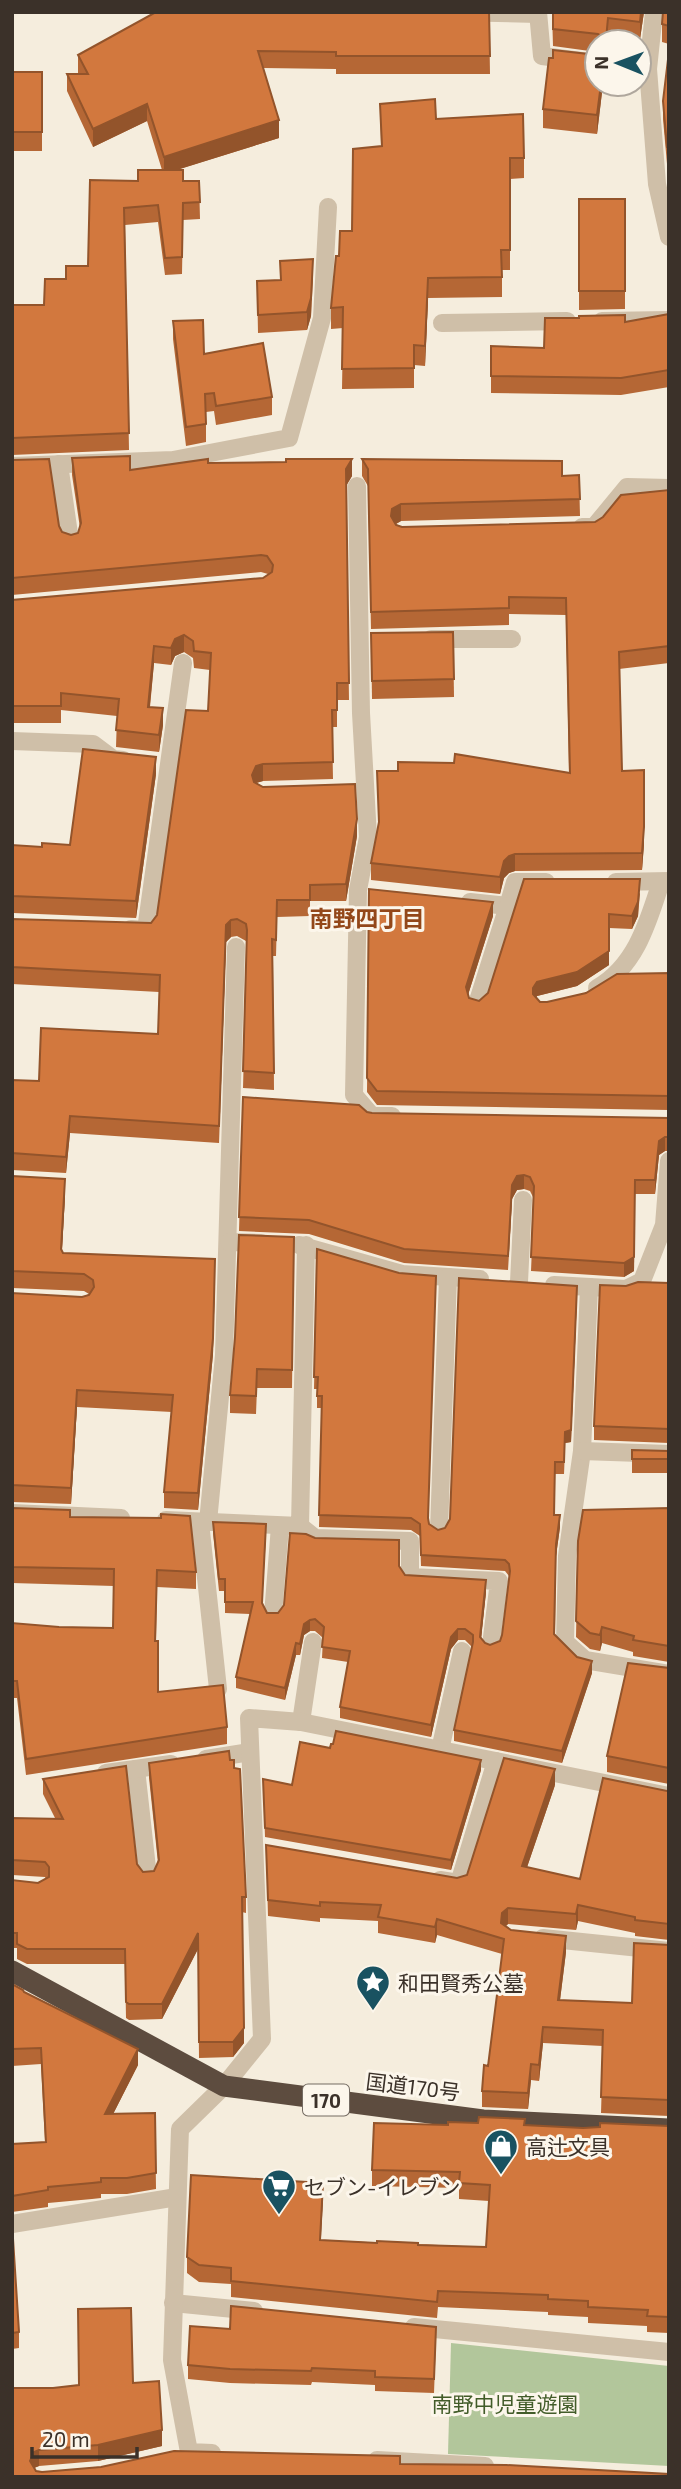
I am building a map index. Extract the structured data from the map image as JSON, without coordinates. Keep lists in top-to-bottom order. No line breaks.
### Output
{"streets":{"highway":["国道170号","170"]},"districts":["南野四丁目"],"parks":["南野中児童遊園"],"places":{"place":["和田賢秀公墓"],"shop":["高辻文具"],"supermarket":["セブン-イレブン"]},"scale_bar":"20 m","north":"left"}
